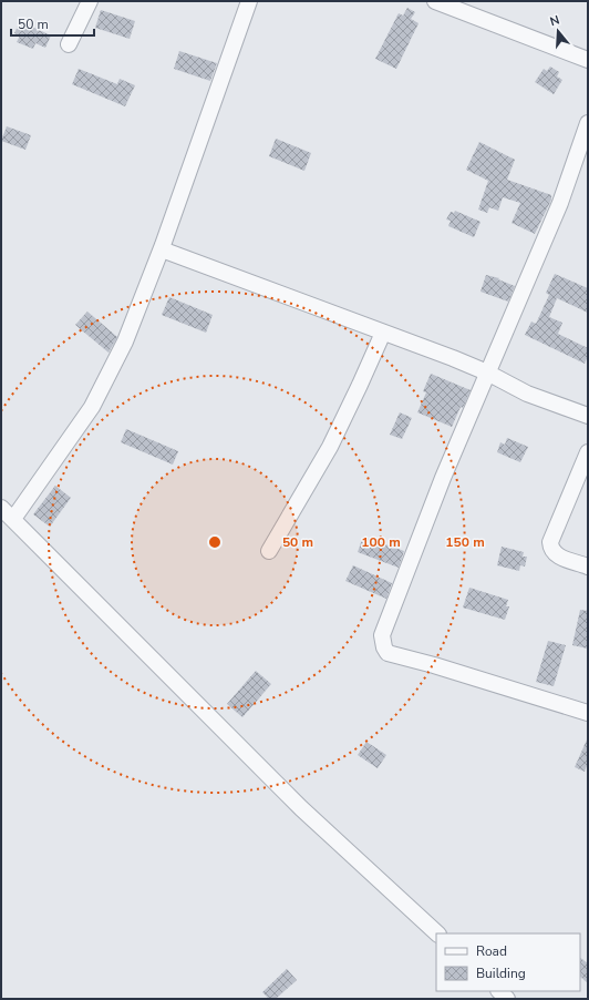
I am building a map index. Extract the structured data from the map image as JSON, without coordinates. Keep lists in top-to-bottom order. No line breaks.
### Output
{"legend":["Road","Building"],"scale_bar":"50 m","north":"top","rings":["50 m","100 m","150 m"]}
